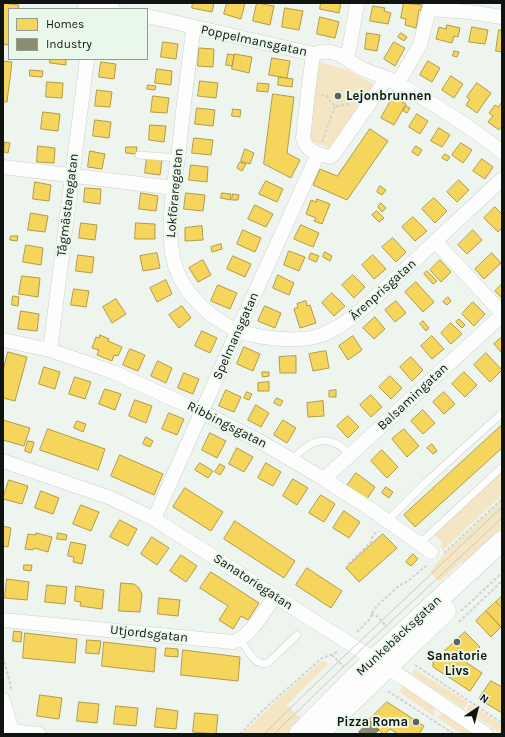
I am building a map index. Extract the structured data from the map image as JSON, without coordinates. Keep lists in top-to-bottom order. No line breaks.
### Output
{"streets":{"street":["Poppelmansgatan","Lokföraregatan","Tågmästaregatan","Ärenprisgatan","Spelmansgatan","Balsamingatan","Ribbingsgatan","Sanatoriegatan","Utjordsgatan","Munkebäcksgatan"]},"crossings":[["Poppelmansgatan","Lokföraregatan"],["Lokföraregatan","Ärenprisgatan"],["Lokföraregatan","Spelmansgatan"],["Tågmästaregatan","Ribbingsgatan"],["Ärenprisgatan","Spelmansgatan"],["Spelmansgatan","Ribbingsgatan"],["Spelmansgatan","Sanatoriegatan"],["Balsamingatan","Ribbingsgatan"],["Sanatoriegatan","Munkebäcksgatan"]],"places":["Lejonbrunnen","Sanatorie Livs","Pizza Roma"],"legend":["Homes","Industry"],"north":"top right"}
